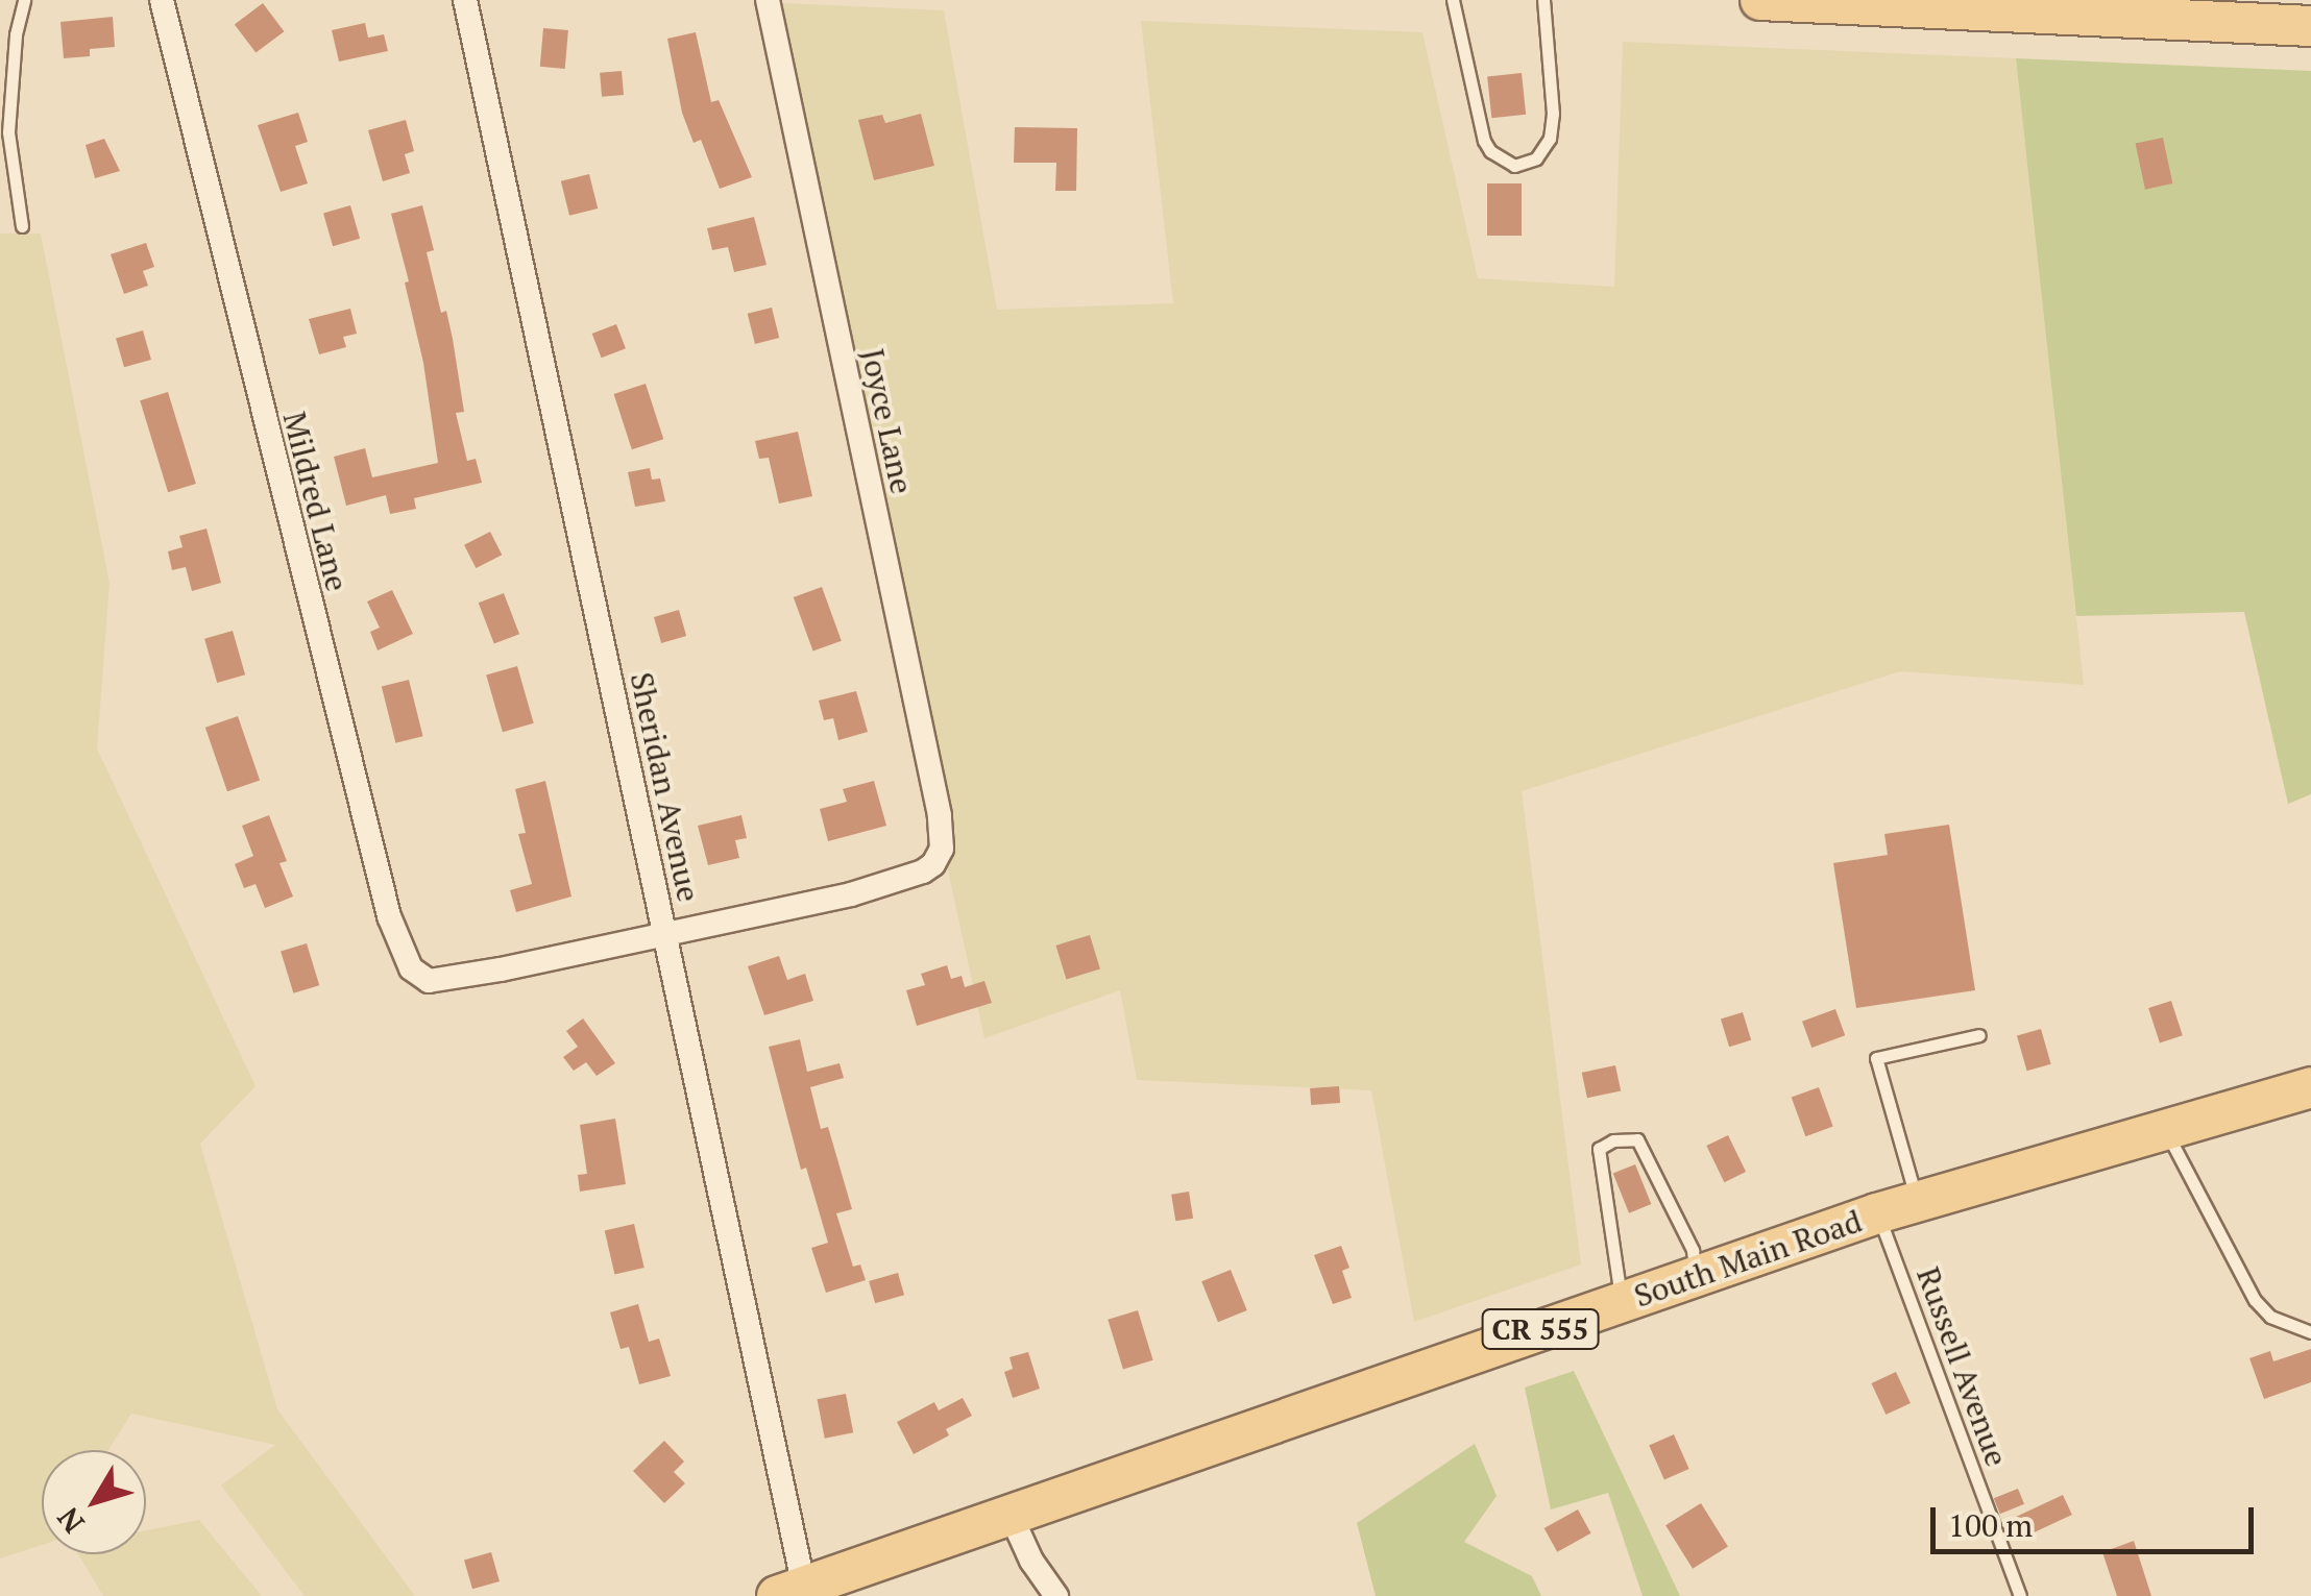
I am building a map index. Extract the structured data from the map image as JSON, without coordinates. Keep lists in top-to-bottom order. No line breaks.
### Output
{"streets":{"main road":["South Main Road","CR 555"],"street":["Joyce Lane","Mildred Lane","Sheridan Avenue"],"lane":["Russell Avenue"]},"crossings":[["Joyce Lane","Mildred Lane"],["Joyce Lane","Sheridan Avenue"],["Mildred Lane","Sheridan Avenue"],["Sheridan Avenue","South Main Road"],["South Main Road","Russell Avenue"]],"scale_bar":"100 m","north":"bottom left"}
